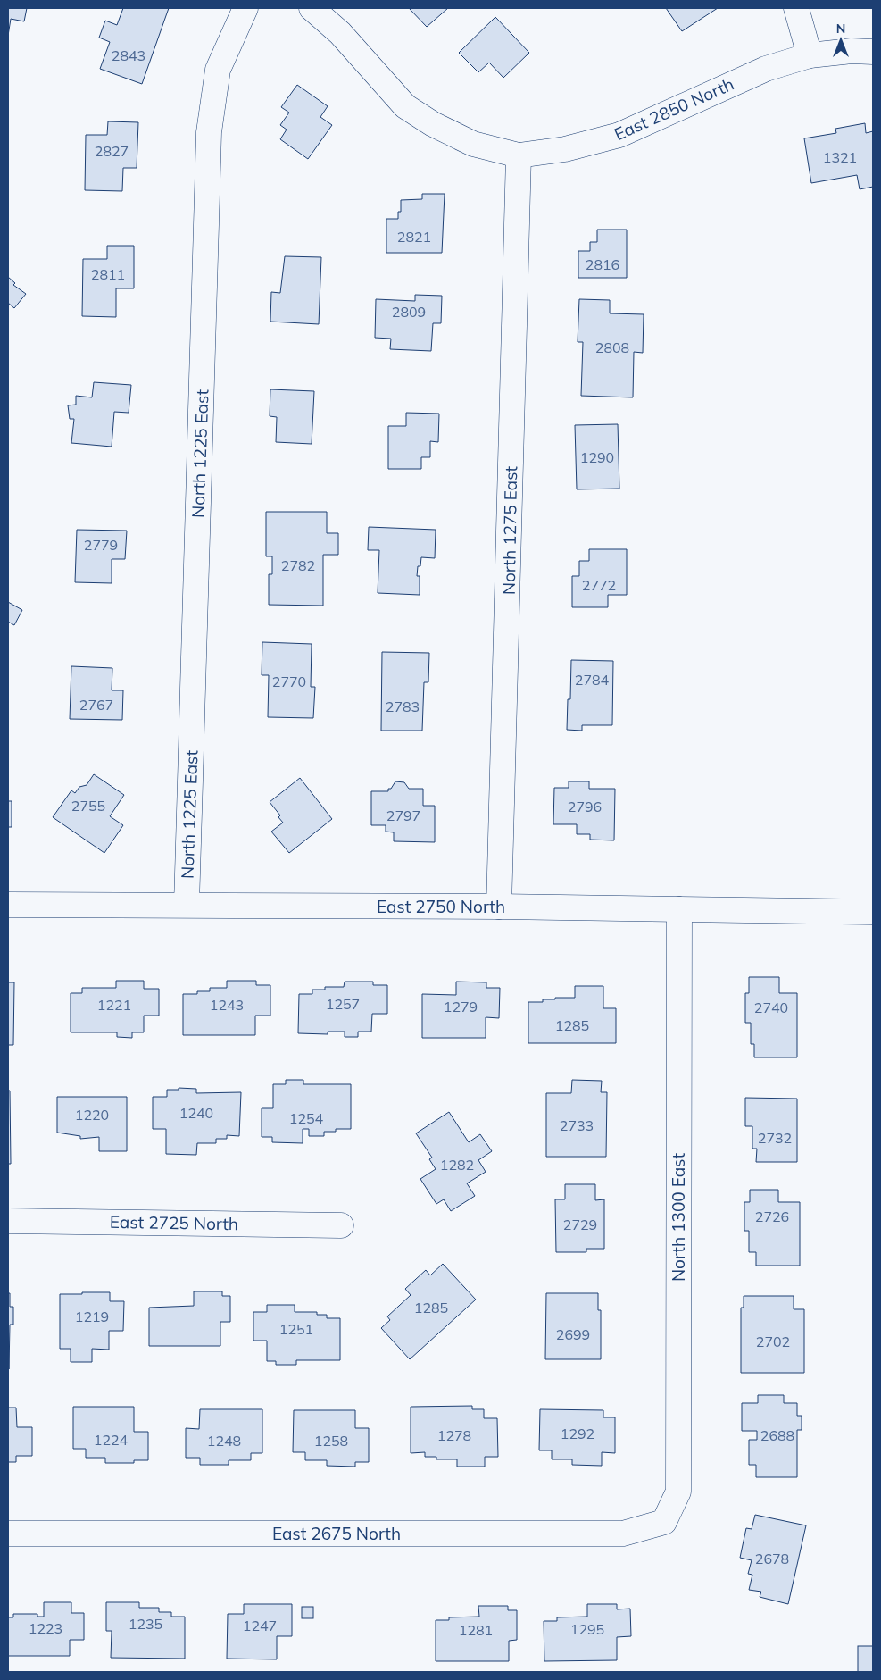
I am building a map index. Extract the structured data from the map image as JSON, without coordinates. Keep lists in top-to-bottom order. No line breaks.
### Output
{"streets":{"street":["East 2850 North","North 1225 East","North 1275 East","East 2750 North","North 1300 East","East 2725 North","East 2675 North"]},"crossings":[["East 2850 North","North 1275 East"],["North 1225 East","East 2750 North"],["North 1275 East","East 2750 North"],["East 2750 North","North 1300 East"],["North 1300 East","East 2675 North"]],"house_numbers":["2843","2827","1321","2821","2816","2811","2809","2808","1290","2779","2782","2772","2784","2770","2767","2783","2755","2796","2797","1257","1221","1243","1279","2740","1285","1240","1220","1254","2733","2732","1282","2726","2729","1285","1219","1251","2699","2702","1292","1278","2688","1224","1248","1258","2678","1235","1247","1223","1295","1281"],"north":"top"}
